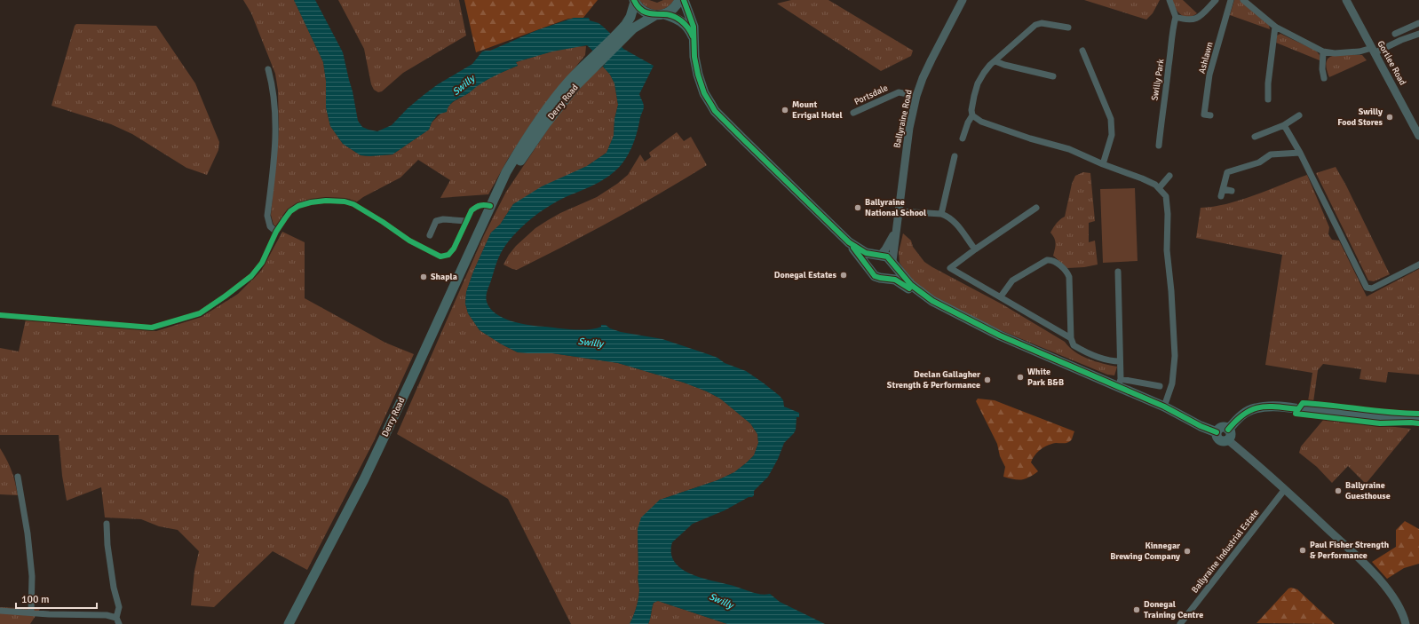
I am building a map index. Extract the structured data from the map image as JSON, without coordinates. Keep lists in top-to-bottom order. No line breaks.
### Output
{"streets":{"main road":["Gortlee Road","Derry Road","Ballyraine Road"],"street":["Ashlawn","Swilly Park","Portsdale","Ballyraine Industrial Estate"]},"crossings":[["Portsdale","Ballyraine Road"]],"water":["Swilly"],"places":["Mount Errigal Hotel","Swilly Food Stores","Ballyraine National School","Donegal Estates","Shapla","White Park B&B","Declan Gallagher Strength & Performance","Ballyraine Guesthouse","Paul Fisher Strength & Performance","Kinnegar Brewing Company","Donegal Training Centre"],"scale_bar":"100 m"}
